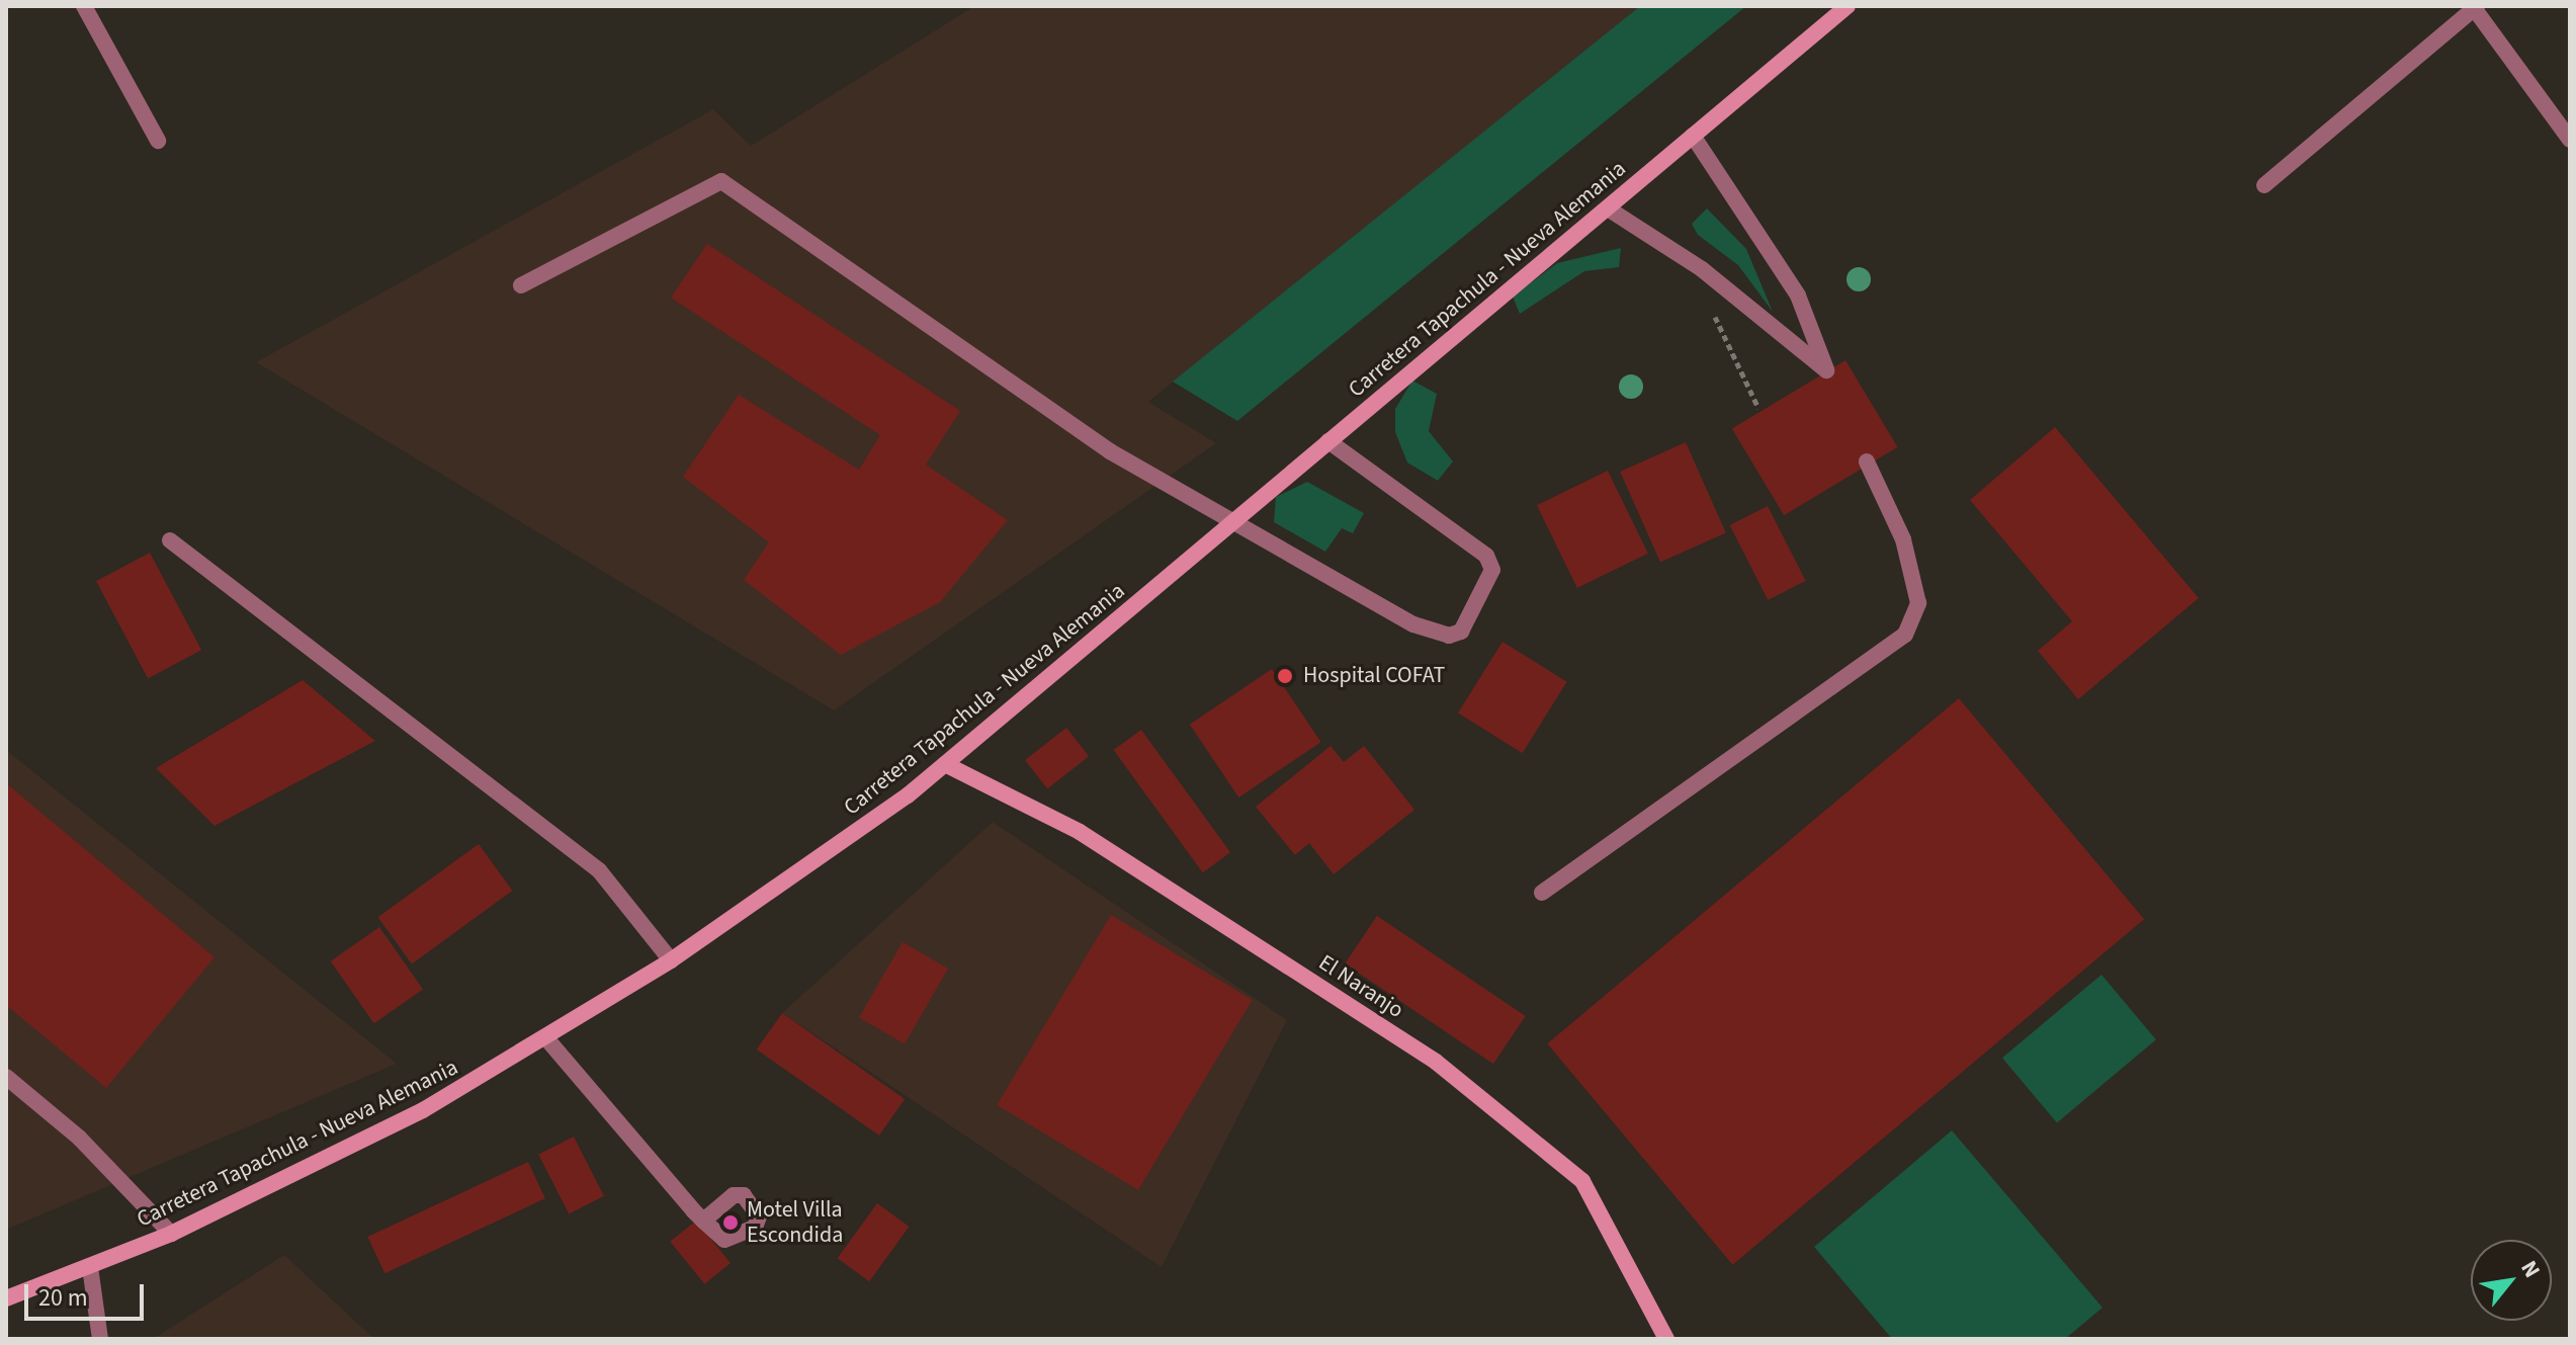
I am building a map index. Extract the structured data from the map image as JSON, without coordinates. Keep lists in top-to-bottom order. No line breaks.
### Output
{"streets":{"main road":["Carretera Tapachula - Nueva Alemania","El Naranjo"]},"crossings":[["Carretera Tapachula - Nueva Alemania","El Naranjo"]],"places":["Hospital COFAT","Motel Villa Escondida"],"scale_bar":"20 m","north":"top right"}
